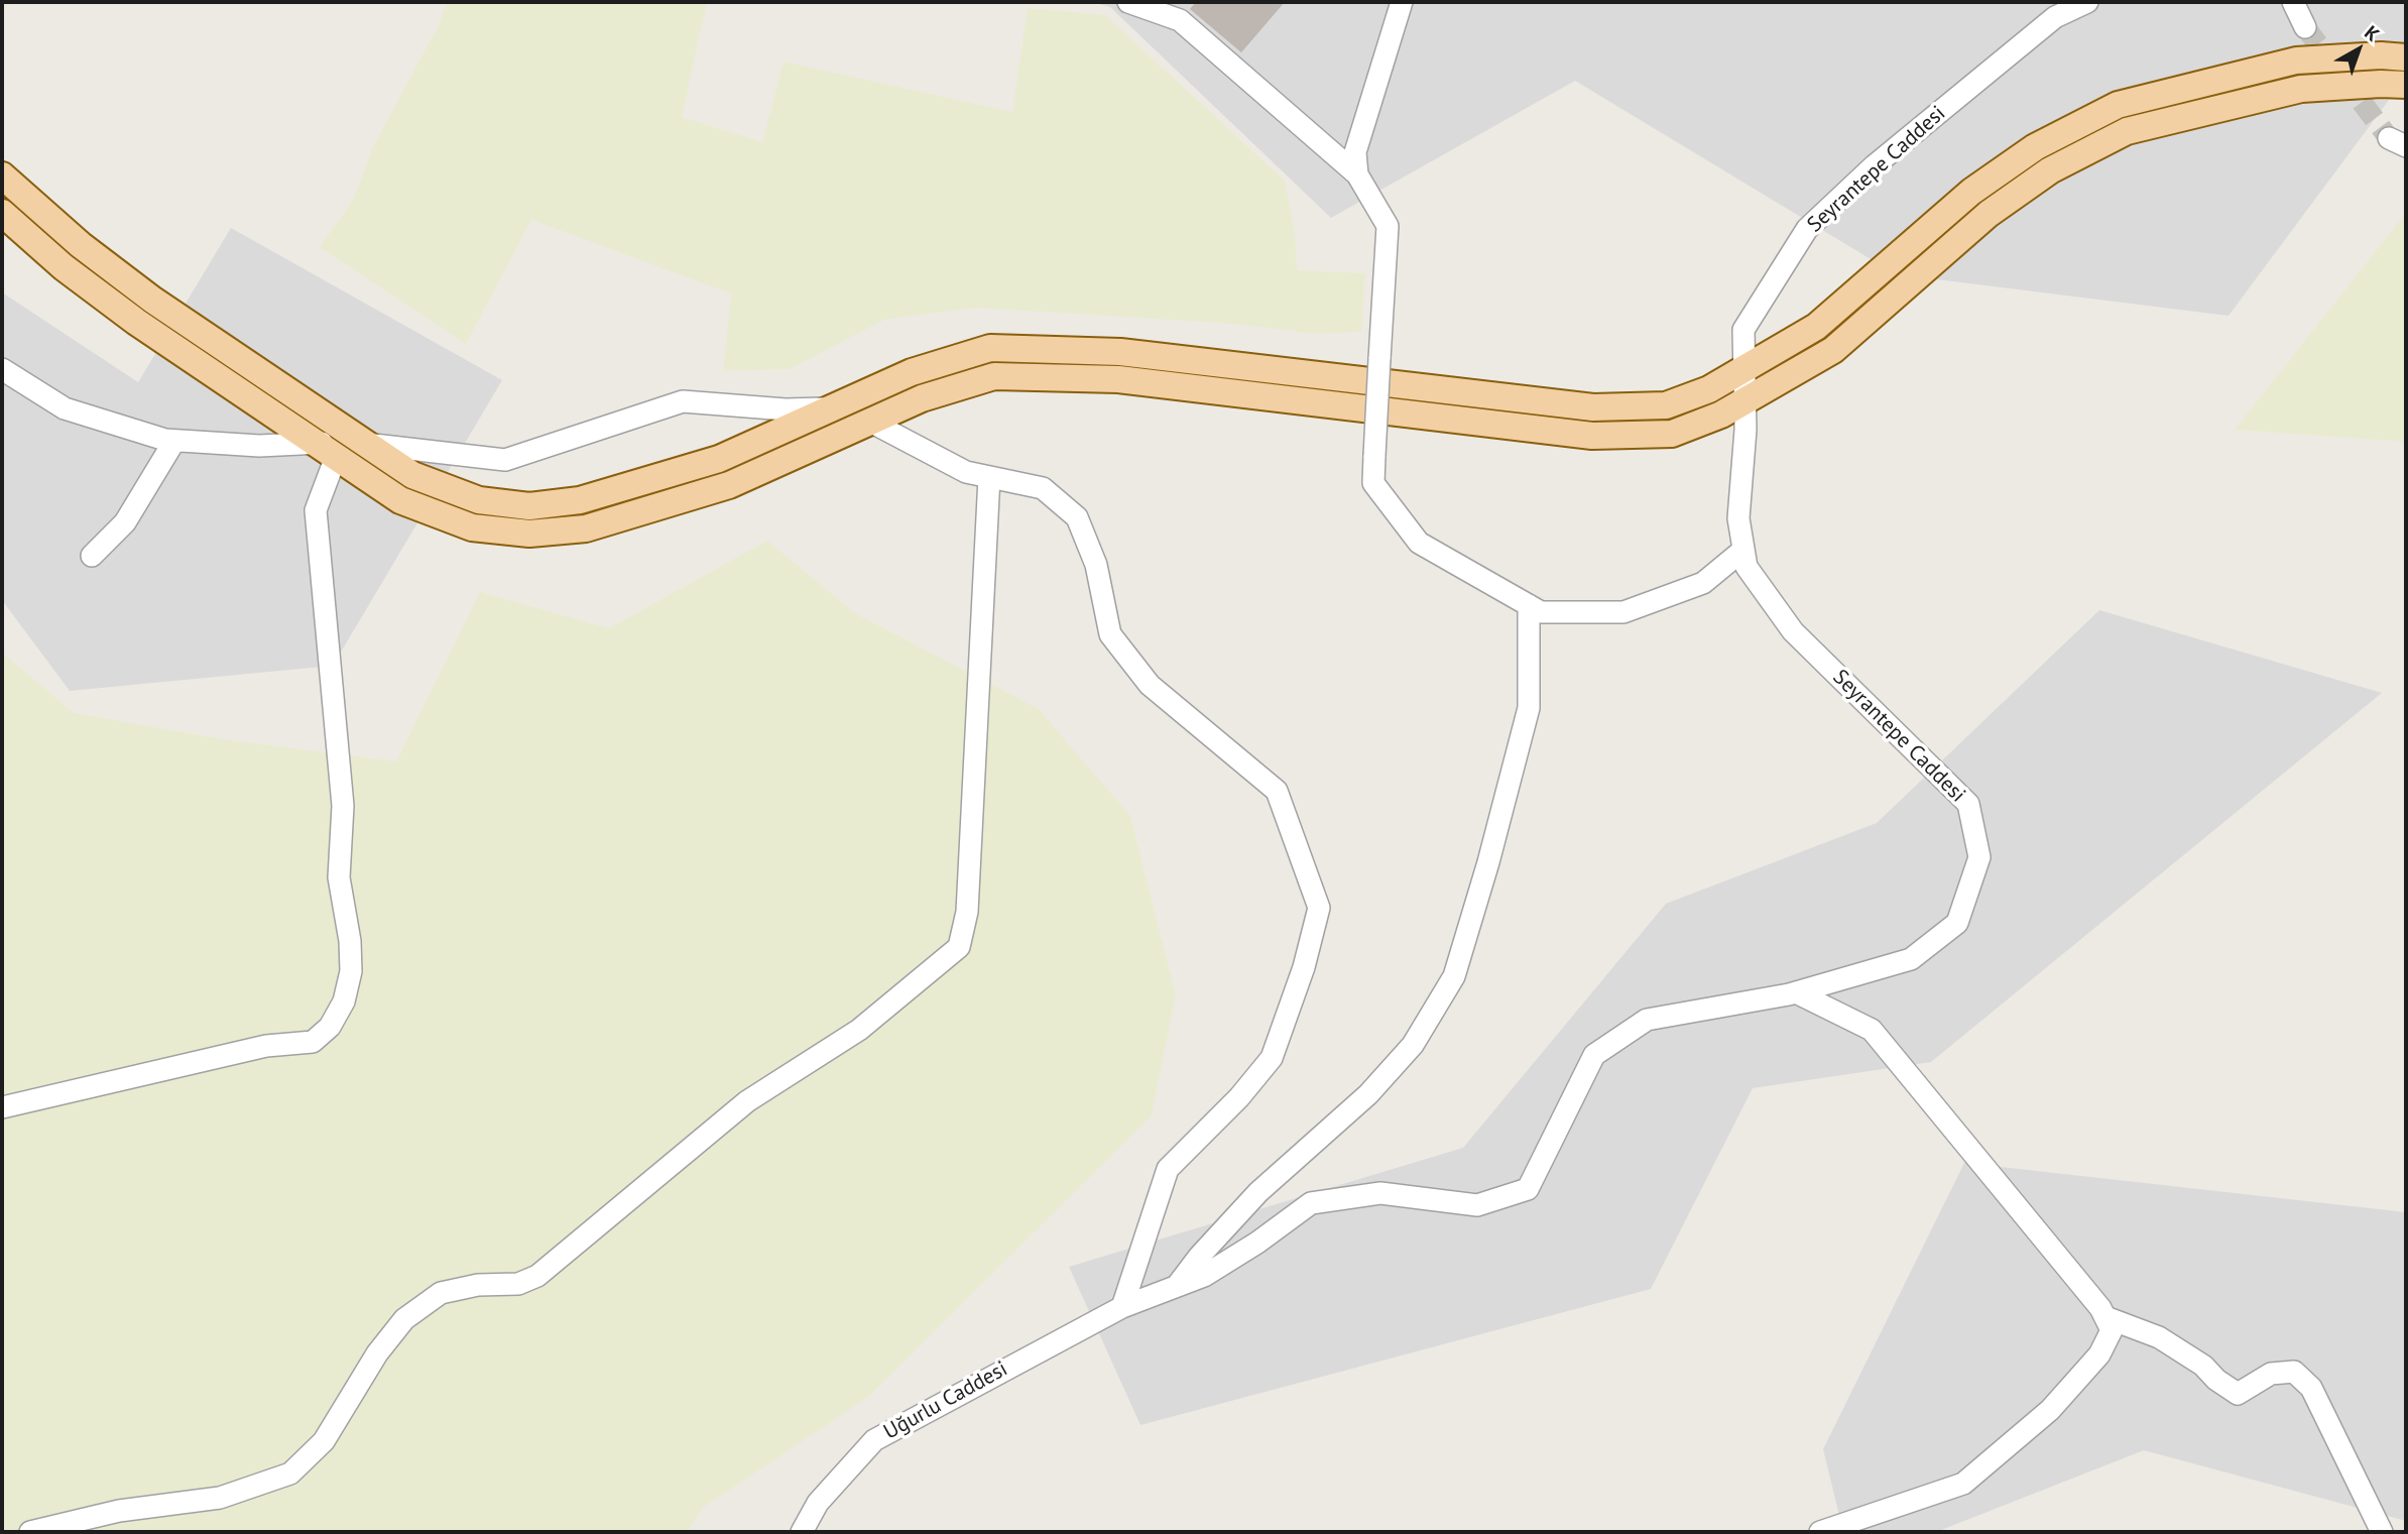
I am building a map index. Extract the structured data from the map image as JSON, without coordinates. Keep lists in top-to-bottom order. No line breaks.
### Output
{"streets":{"street":["Seyrantepe Caddesi","Uğurlu Caddesi"]},"crossings":[["Seyrantepe Caddesi","Uğurlu Caddesi"]],"north":"top right"}
